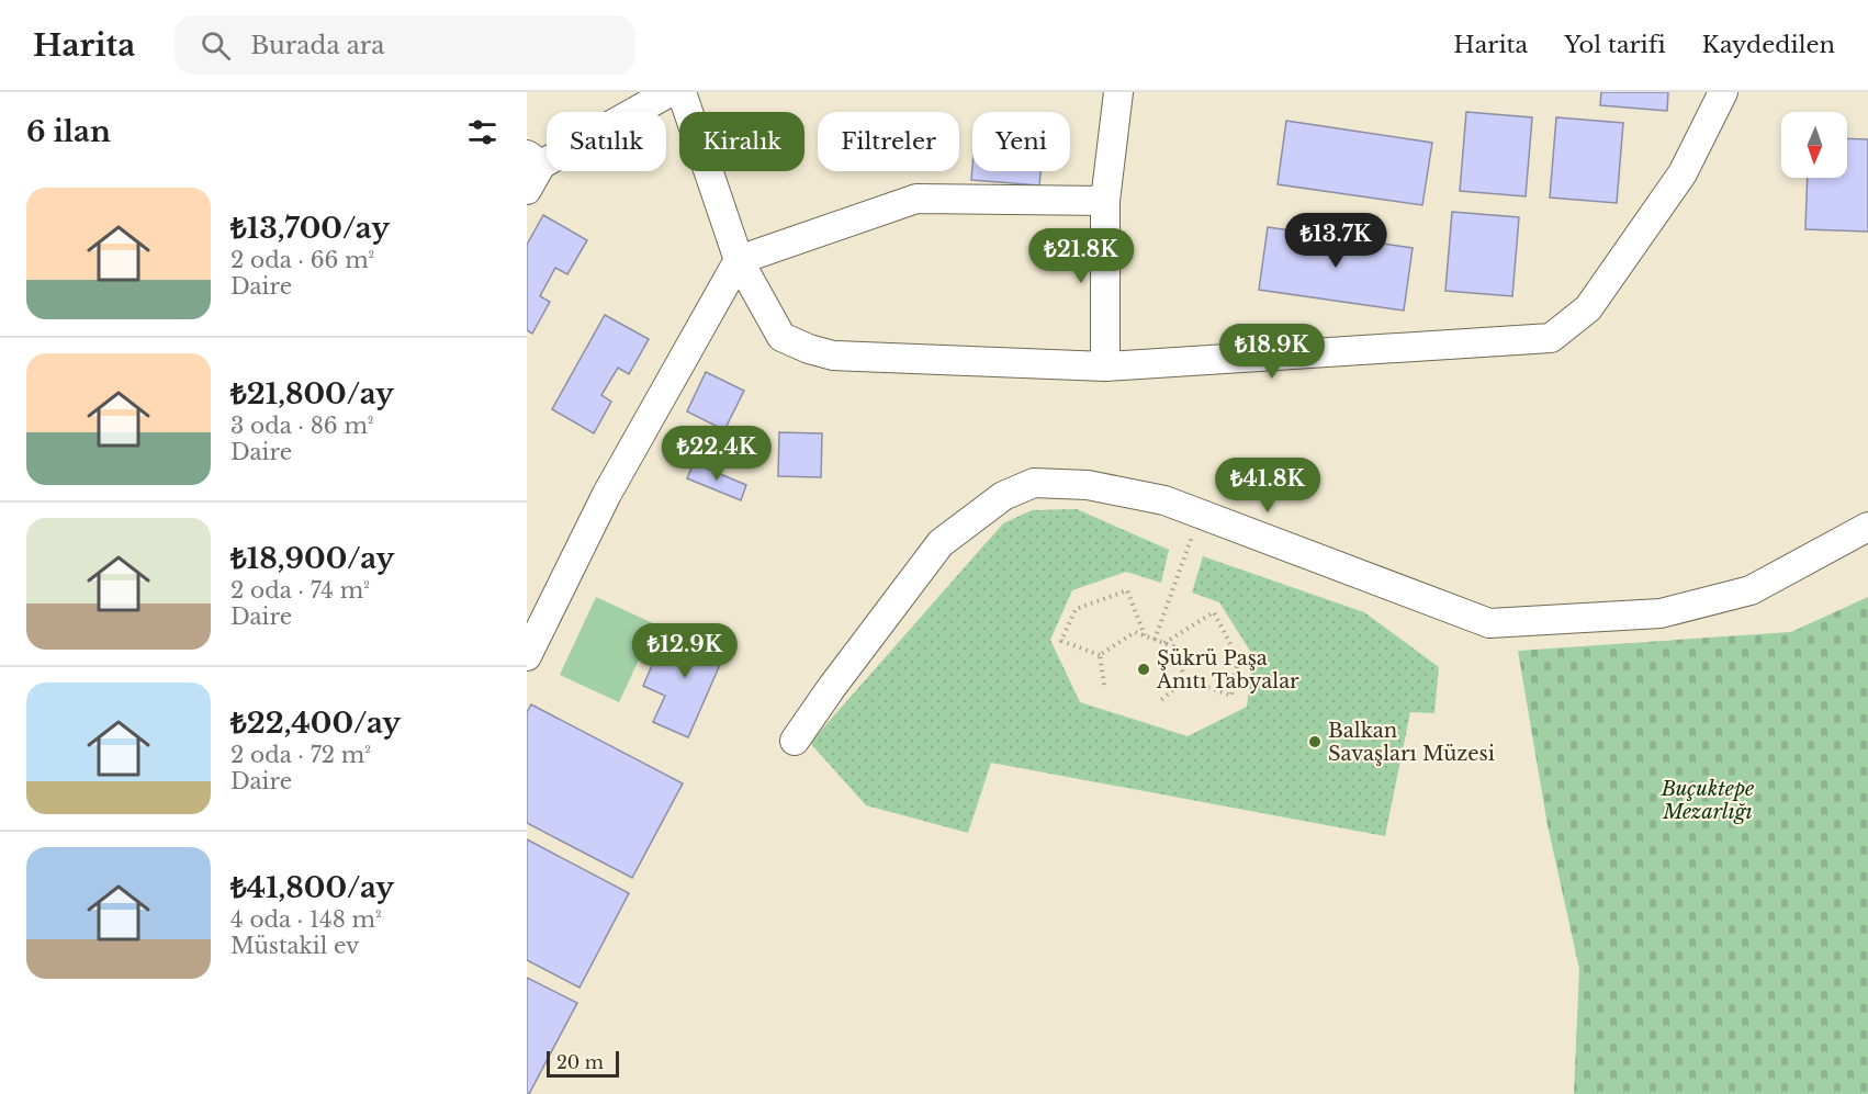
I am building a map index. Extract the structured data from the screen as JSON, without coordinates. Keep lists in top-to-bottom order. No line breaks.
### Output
{"parks":["Buçuktepe Mezarlığı"],"places":["Şükrü Paşa Anıtı Tabyalar","Balkan Savaşları Müzesi"],"scale_bar":"20 m","north":"bottom","page":{"header":"Harita","search":"Burada ara","nav":["Harita","Yol tarifi","Kaydedilen"],"heading":"6 ilan","chip":["Satılık","Kiralık","Filtreler","Yeni"],"list":[{"name":"₺13,700/ay","note":"2 oda · 66 m² · Daire"},{"name":"₺21,800/ay","note":"3 oda · 86 m² · Daire"},{"name":"₺18,900/ay","note":"2 oda · 74 m² · Daire"},{"name":"₺22,400/ay","note":"2 oda · 72 m² · Daire"},{"name":"₺41,800/ay","note":"4 oda · 148 m² · Müstakil ev"}],"price":["₺13.7K","₺21.8K","₺18.9K","₺22.4K","₺41.8K","₺12.9K"],"scale":"20 m"}}
